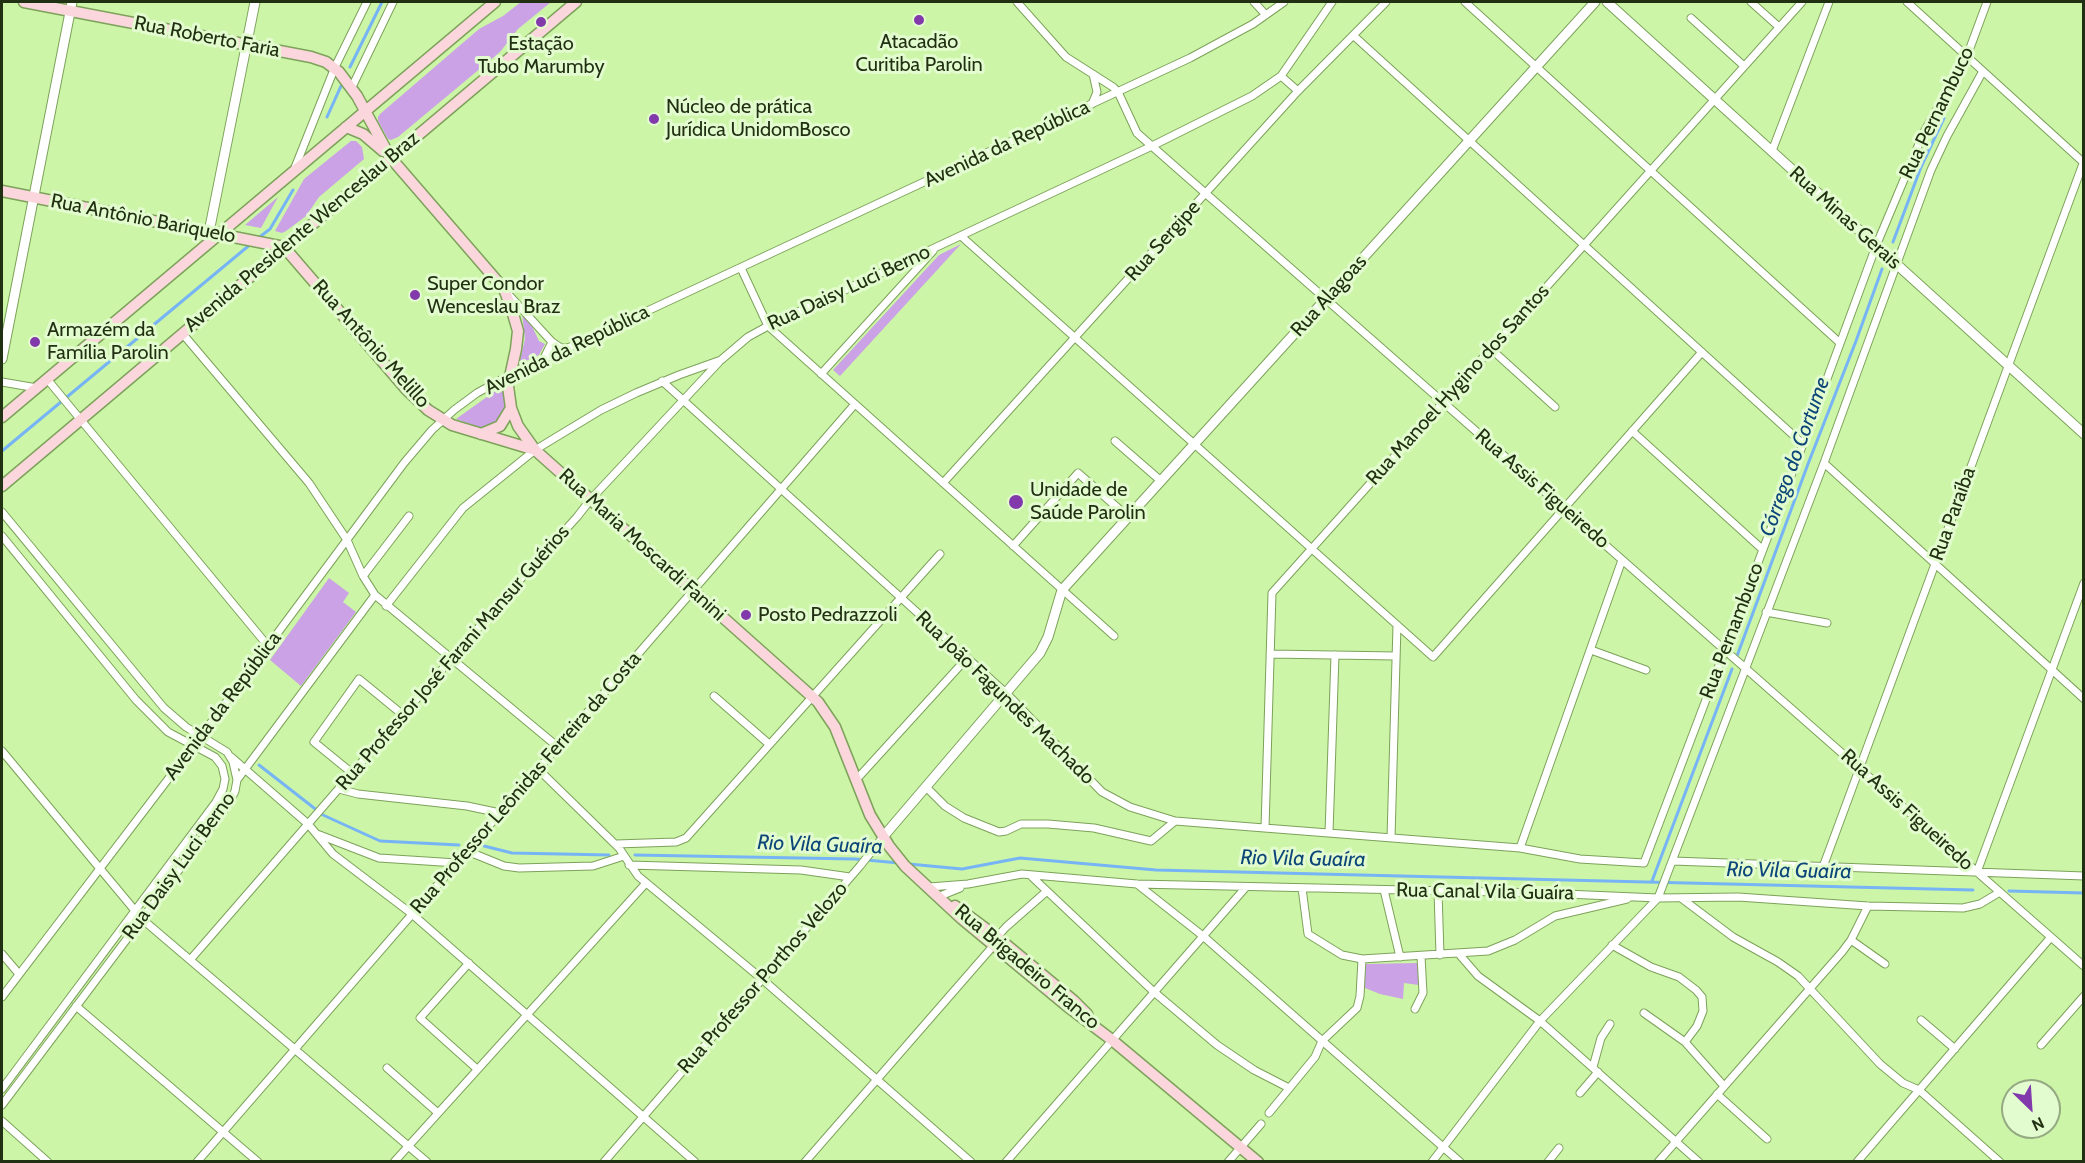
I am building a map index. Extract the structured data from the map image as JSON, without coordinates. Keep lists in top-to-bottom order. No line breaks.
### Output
{"streets":{"main road":["Rua Roberto Faria","Rua Antônio Bariquelo","Avenida Presidente Wenceslau Braz","Rua Antônio Melillo","Rua Maria Moscardi Fanini","Rua Brigadeiro Franco"],"street":["Rua Pernambuco","Avenida da República","Rua Minas Gerais","Rua Sergipe","Rua Daisy Luci Berno","Rua Alagoas","Rua Manoel Hygino dos Santos","Rua Assis Figueiredo","Rua Paraíba","Rua Professor José Farani Mansur Guérios","Rua João Fagundes Machado","Rua Professor Leônidas Ferreira da Costa","Rua Canal Vila Guaíra","Rua Professor Porthos Velozo"]},"crossings":[["Rua Roberto Faria","Avenida Presidente Wenceslau Braz"],["Rua Pernambuco","Rua Minas Gerais"],["Rua Pernambuco","Rua Assis Figueiredo"],["Rua Pernambuco","Rua Canal Vila Guaíra"],["Avenida da República","Rua Daisy Luci Berno"],["Avenida da República","Rua Antônio Melillo"],["Avenida da República","Rua Assis Figueiredo"],["Avenida da República","Rua Maria Moscardi Fanini"],["Rua Minas Gerais","Rua Manoel Hygino dos Santos"],["Rua Minas Gerais","Rua Paraíba"],["Rua Antônio Bariquelo","Avenida Presidente Wenceslau Braz"],["Rua Antônio Bariquelo","Rua Antônio Melillo"],["Avenida Presidente Wenceslau Braz","Rua Antônio Melillo"],["Rua Sergipe","Rua Assis Figueiredo"],["Rua Daisy Luci Berno","Rua Antônio Melillo"],["Rua Daisy Luci Berno","Rua Assis Figueiredo"],["Rua Daisy Luci Berno","Rua Maria Moscardi Fanini"],["Rua Daisy Luci Berno","Rua Professor José Farani Mansur Guérios"],["Rua Daisy Luci Berno","Rua João Fagundes Machado"],["Rua Alagoas","Rua Assis Figueiredo"],["Rua Alagoas","Rua Professor Porthos Velozo"],["Rua Antônio Melillo","Rua Maria Moscardi Fanini"],["Rua Manoel Hygino dos Santos","Rua Assis Figueiredo"],["Rua Manoel Hygino dos Santos","Rua Canal Vila Guaíra"],["Rua Assis Figueiredo","Rua Paraíba"],["Rua Assis Figueiredo","Rua Canal Vila Guaíra"],["Rua Maria Moscardi Fanini","Rua Professor José Farani Mansur Guérios"],["Rua Maria Moscardi Fanini","Rua Professor Leônidas Ferreira da Costa"],["Rua Maria Moscardi Fanini","Rua Brigadeiro Franco"],["Rua Maria Moscardi Fanini","Rua Professor Porthos Velozo"],["Rua Professor José Farani Mansur Guérios","Rua João Fagundes Machado"],["Rua João Fagundes Machado","Rua Professor Leônidas Ferreira da Costa"],["Rua João Fagundes Machado","Rua Canal Vila Guaíra"],["Rua João Fagundes Machado","Rua Professor Porthos Velozo"],["Rua Canal Vila Guaíra","Rua Brigadeiro Franco"],["Rua Brigadeiro Franco","Rua Professor Porthos Velozo"]],"water":["Córrego do Cortume","Rio Vila Guaíra"],"places":["Atacadão Curitiba Parolin","Estação Tubo Marumby","Núcleo de prática Jurídica UnidomBosco","Super Condor Wenceslau Braz","Armazém da Família Parolin","Unidade de Saúde Parolin","Posto Pedrazzoli"],"north":"bottom right"}
